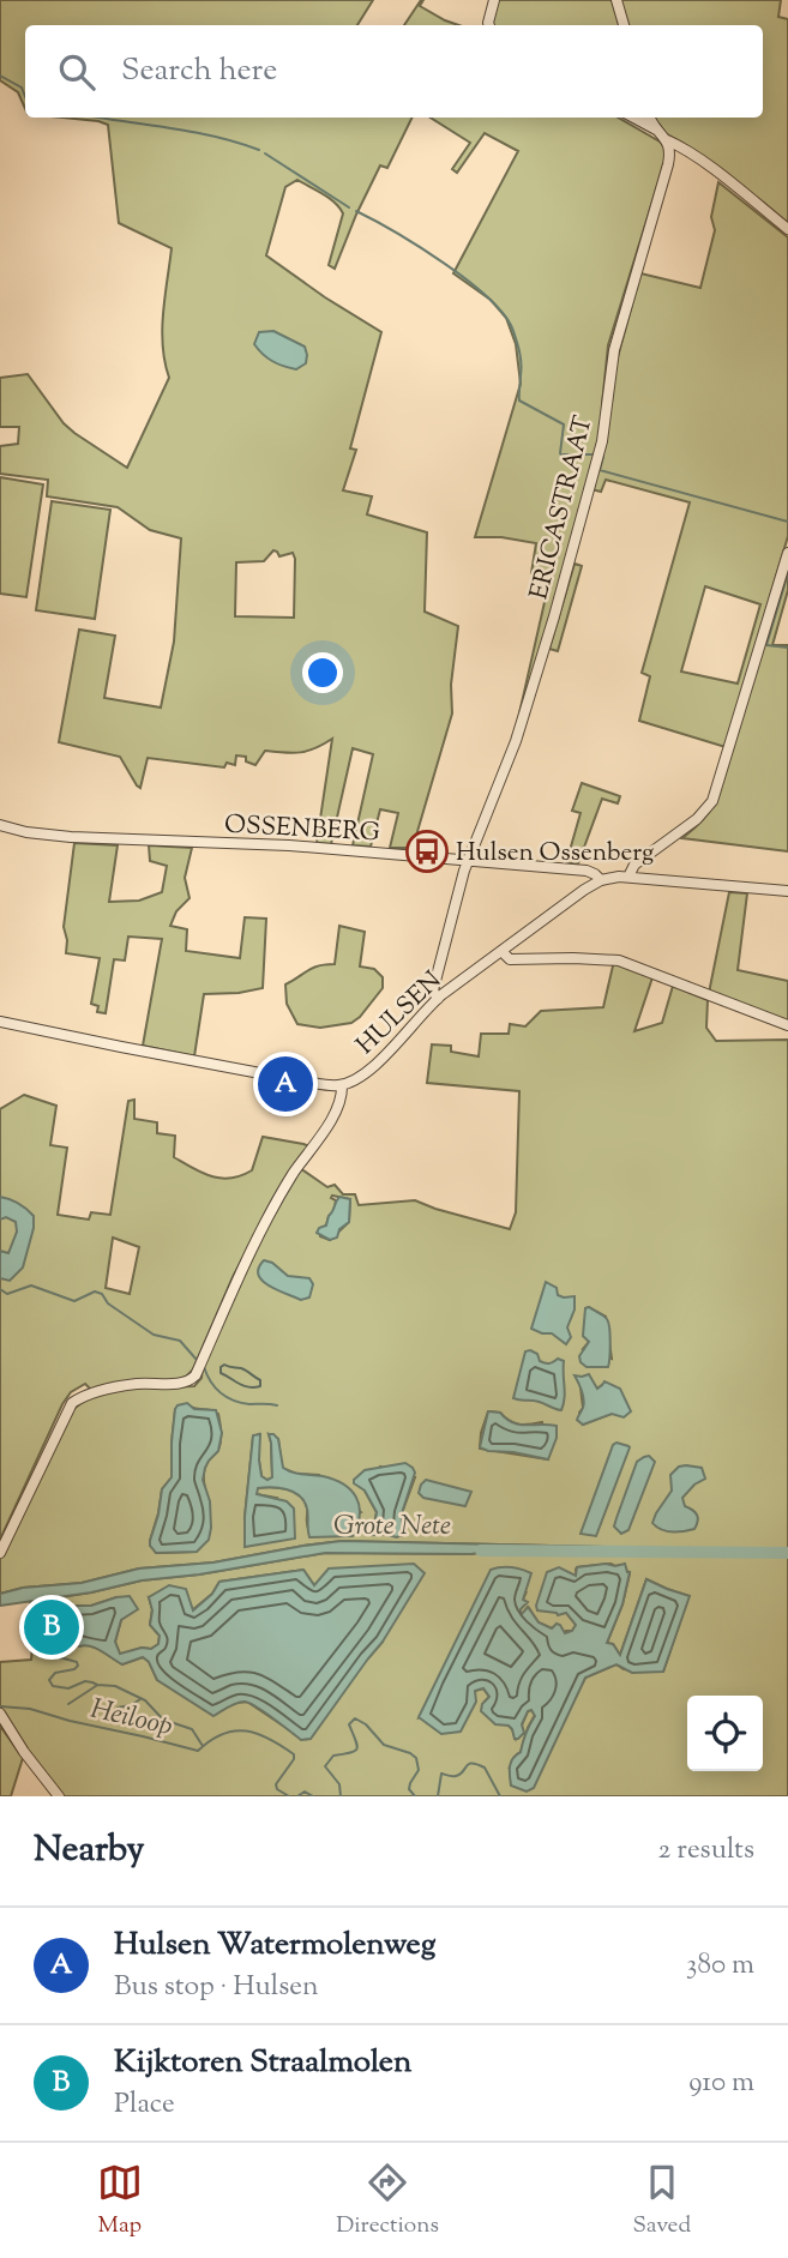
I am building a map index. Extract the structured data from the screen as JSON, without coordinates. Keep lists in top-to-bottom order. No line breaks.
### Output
{"streets":{"street":["ERICASTRAAT","OSSENBERG","HULSEN"]},"crossings":[["ERICASTRAAT","OSSENBERG"],["ERICASTRAAT","HULSEN"],["OSSENBERG","HULSEN"]],"water":["Grote Nete","Heiloop"],"places":{"bus stop":["Hulsen Ossenberg"]},"page":{"search":"Search here","pins":["A","B"],"heading":["Nearby","2 results"],"list":[{"mark":"A","name":"Hulsen Watermolenweg","note":"Bus stop · Hulsen","value":"380 m"},{"mark":"B","name":"Kijktoren Straalmolen","note":"Place","value":"910 m"}],"nav":["Map","Directions","Saved"]}}
